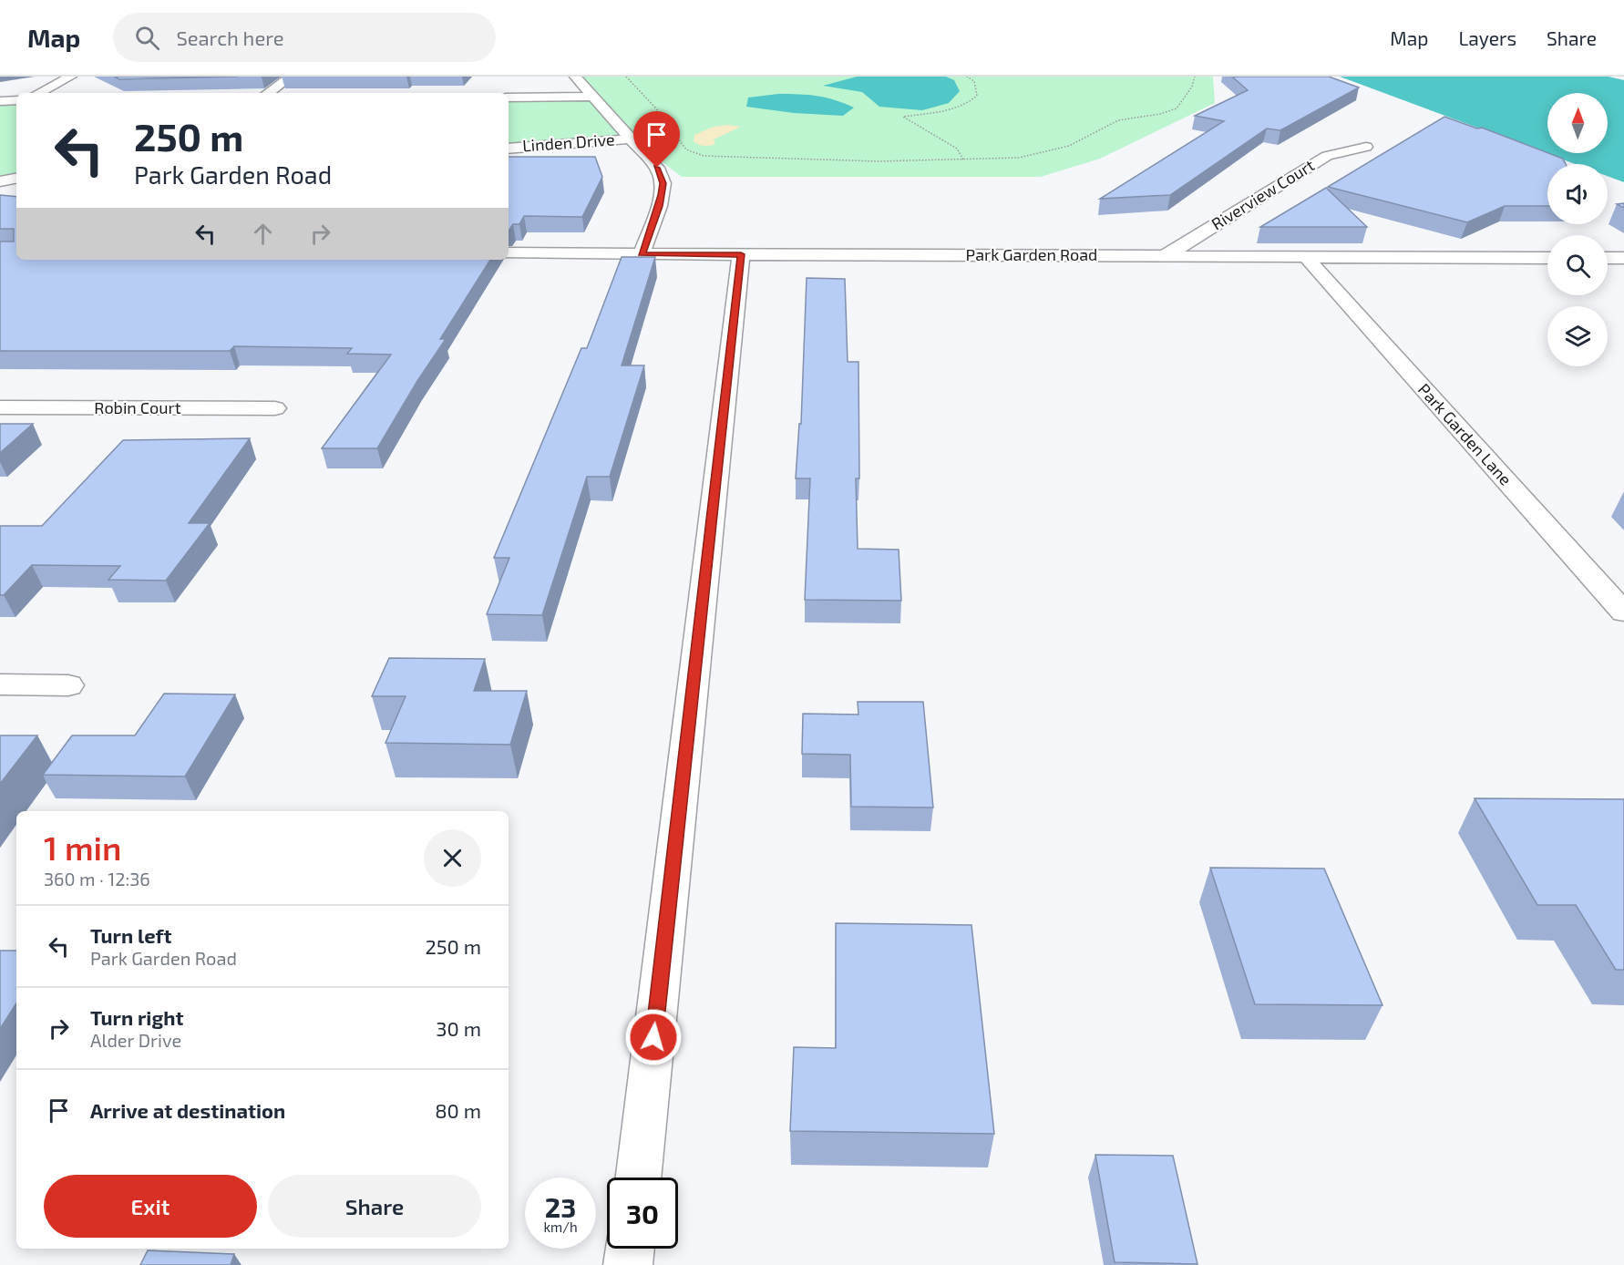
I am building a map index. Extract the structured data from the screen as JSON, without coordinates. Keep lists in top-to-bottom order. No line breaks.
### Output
{"streets":{"street":["Linden Drive","Riverview Court","Park Garden Road","Robin Court","Park Garden Lane"]},"crossings":[["Riverview Court","Park Garden Road"],["Park Garden Road","Park Garden Lane"]],"north":"top","page":{"header":"Map","search":"Search here","nav":["Map","Layers","Share"],"turn":["250 m","Park Garden Road"],"heading":["1 min","360 m · 12:36"],"list":[{"name":"Turn left","note":"Park Garden Road","value":"250 m"},{"name":"Turn right","note":"Alder Drive","value":"30 m"},{"name":"Arrive at destination","value":"80 m"}],"buttons":["Exit","Share"],"speed":"23 km/h","limit":"30"}}
